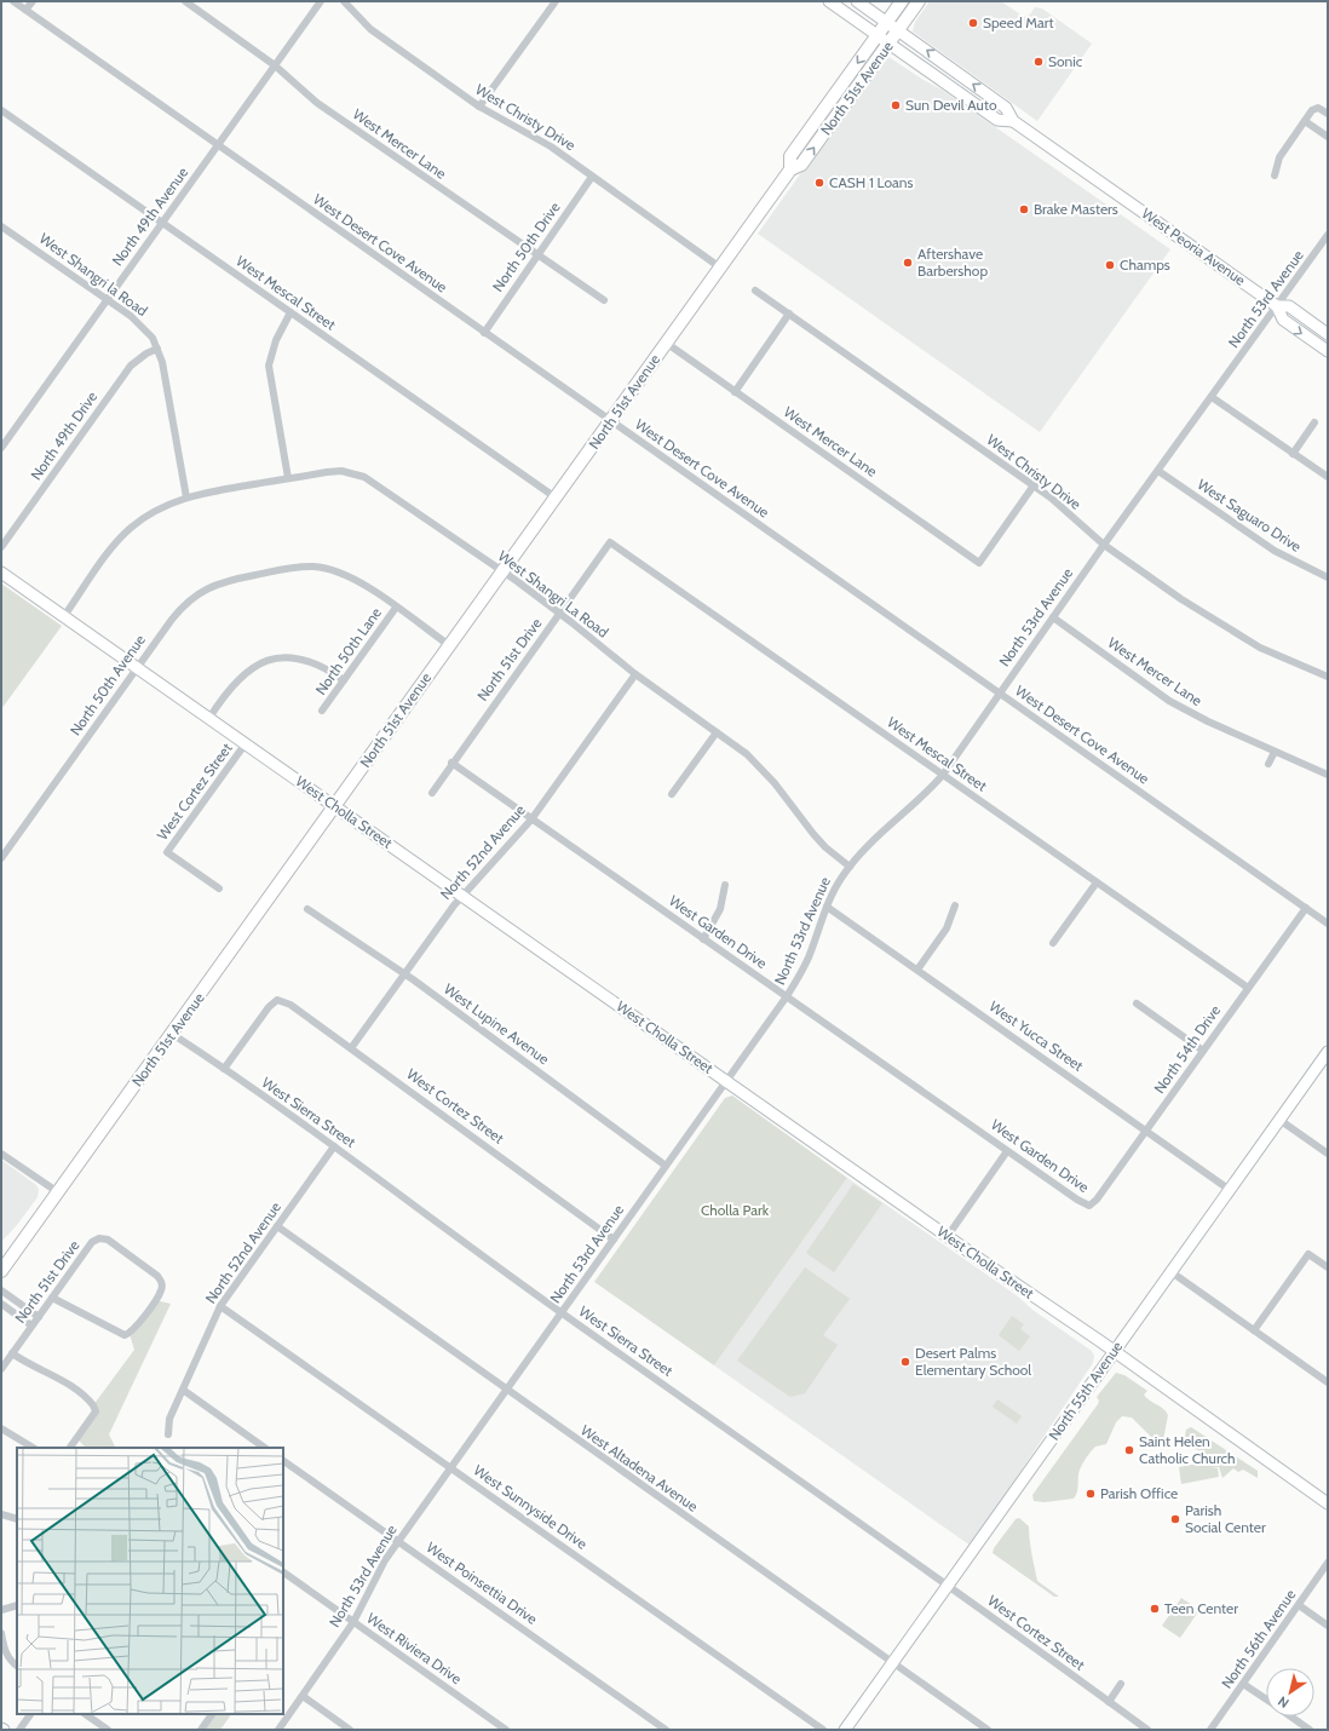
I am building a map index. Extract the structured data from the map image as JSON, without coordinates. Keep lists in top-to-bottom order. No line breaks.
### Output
{"streets":{"main road":["North 51st Avenue"],"street":["West Christy Drive","West Mercer Lane","North 49th Avenue","West Desert Cove Avenue","North 50th Drive","West Peoria Avenue","West Shangri la Road","West Mescal Street","North 53rd Avenue","North 49th Drive","West Saguaro Drive","West Shangri La Road","North 50th Lane","North 51st Drive","North 50th Avenue","West Cortez Street","West Cholla Street","North 52nd Avenue","West Garden Drive","West Lupine Avenue","West Yucca Street","North 54th Drive","West Sierra Street","North 55th Avenue","West Altadena Avenue","West Sunnyside Drive","West Poinsettia Drive","North 56th Avenue","West Riviera Drive"]},"crossings":[["North 51st Avenue","West Christy Drive"],["North 51st Avenue","West Mercer Lane"],["North 51st Avenue","West Desert Cove Avenue"],["North 51st Avenue","West Peoria Avenue"],["North 51st Avenue","West Mescal Street"],["North 51st Avenue","West Shangri La Road"],["North 51st Avenue","West Cholla Street"],["North 51st Avenue","West Sierra Street"],["West Christy Drive","West Mercer Lane"],["West Christy Drive","North 50th Drive"],["West Christy Drive","North 53rd Avenue"],["West Mercer Lane","North 49th Avenue"],["West Mercer Lane","North 50th Drive"],["West Mercer Lane","North 53rd Avenue"],["North 49th Avenue","West Desert Cove Avenue"],["North 49th Avenue","West Shangri la Road"],["North 49th Avenue","West Mescal Street"],["West Desert Cove Avenue","North 50th Drive"],["West Desert Cove Avenue","North 53rd Avenue"],["West Desert Cove Avenue","North 54th Drive"],["West Peoria Avenue","North 53rd Avenue"],["West Shangri la Road","North 49th Drive"],["West Shangri la Road","West Shangri La Road"],["West Mescal Street","North 53rd Avenue"],["West Mescal Street","North 51st Drive"],["West Mescal Street","North 54th Drive"],["North 53rd Avenue","West Saguaro Drive"],["North 53rd Avenue","West Shangri La Road"],["North 53rd Avenue","West Cortez Street"],["North 53rd Avenue","West Cholla Street"],["North 53rd Avenue","West Garden Drive"],["North 53rd Avenue","West Lupine Avenue"],["North 53rd Avenue","West Yucca Street"],["North 53rd Avenue","West Sierra Street"],["North 53rd Avenue","West Altadena Avenue"],["North 53rd Avenue","West Sunnyside Drive"],["North 53rd Avenue","West Poinsettia Drive"],["North 53rd Avenue","West Riviera Drive"],["West Shangri La Road","North 51st Drive"],["West Shangri La Road","West Cholla Street"],["West Shangri La Road","North 52nd Avenue"],["North 50th Lane","North 50th Avenue"],["North 51st Drive","West Garden Drive"],["North 50th Avenue","West Cholla Street"],["West Cortez Street","West Cholla Street"],["West Cortez Street","North 52nd Avenue"],["West Cortez Street","West Sierra Street"],["West Cortez Street","North 55th Avenue"],["West Cholla Street","North 52nd Avenue"],["West Cholla Street","North 55th Avenue"],["North 52nd Avenue","West Garden Drive"],["North 52nd Avenue","West Lupine Avenue"],["North 52nd Avenue","West Sierra Street"],["North 52nd Avenue","West Altadena Avenue"],["North 52nd Avenue","West Sunnyside Drive"],["West Garden Drive","North 54th Drive"],["West Yucca Street","North 54th Drive"],["West Yucca Street","North 55th Avenue"],["West Sierra Street","North 55th Avenue"],["North 55th Avenue","West Altadena Avenue"]],"parks":["Cholla Park"],"places":["Speed Mart","Sonic","Sun Devil Auto","CASH 1 Loans","Brake Masters","Aftershave Barbershop","Champs","Desert Palms Elementary School","Saint Helen Catholic Church","Parish Office","Parish Social Center","Teen Center"],"north":"bottom left"}
